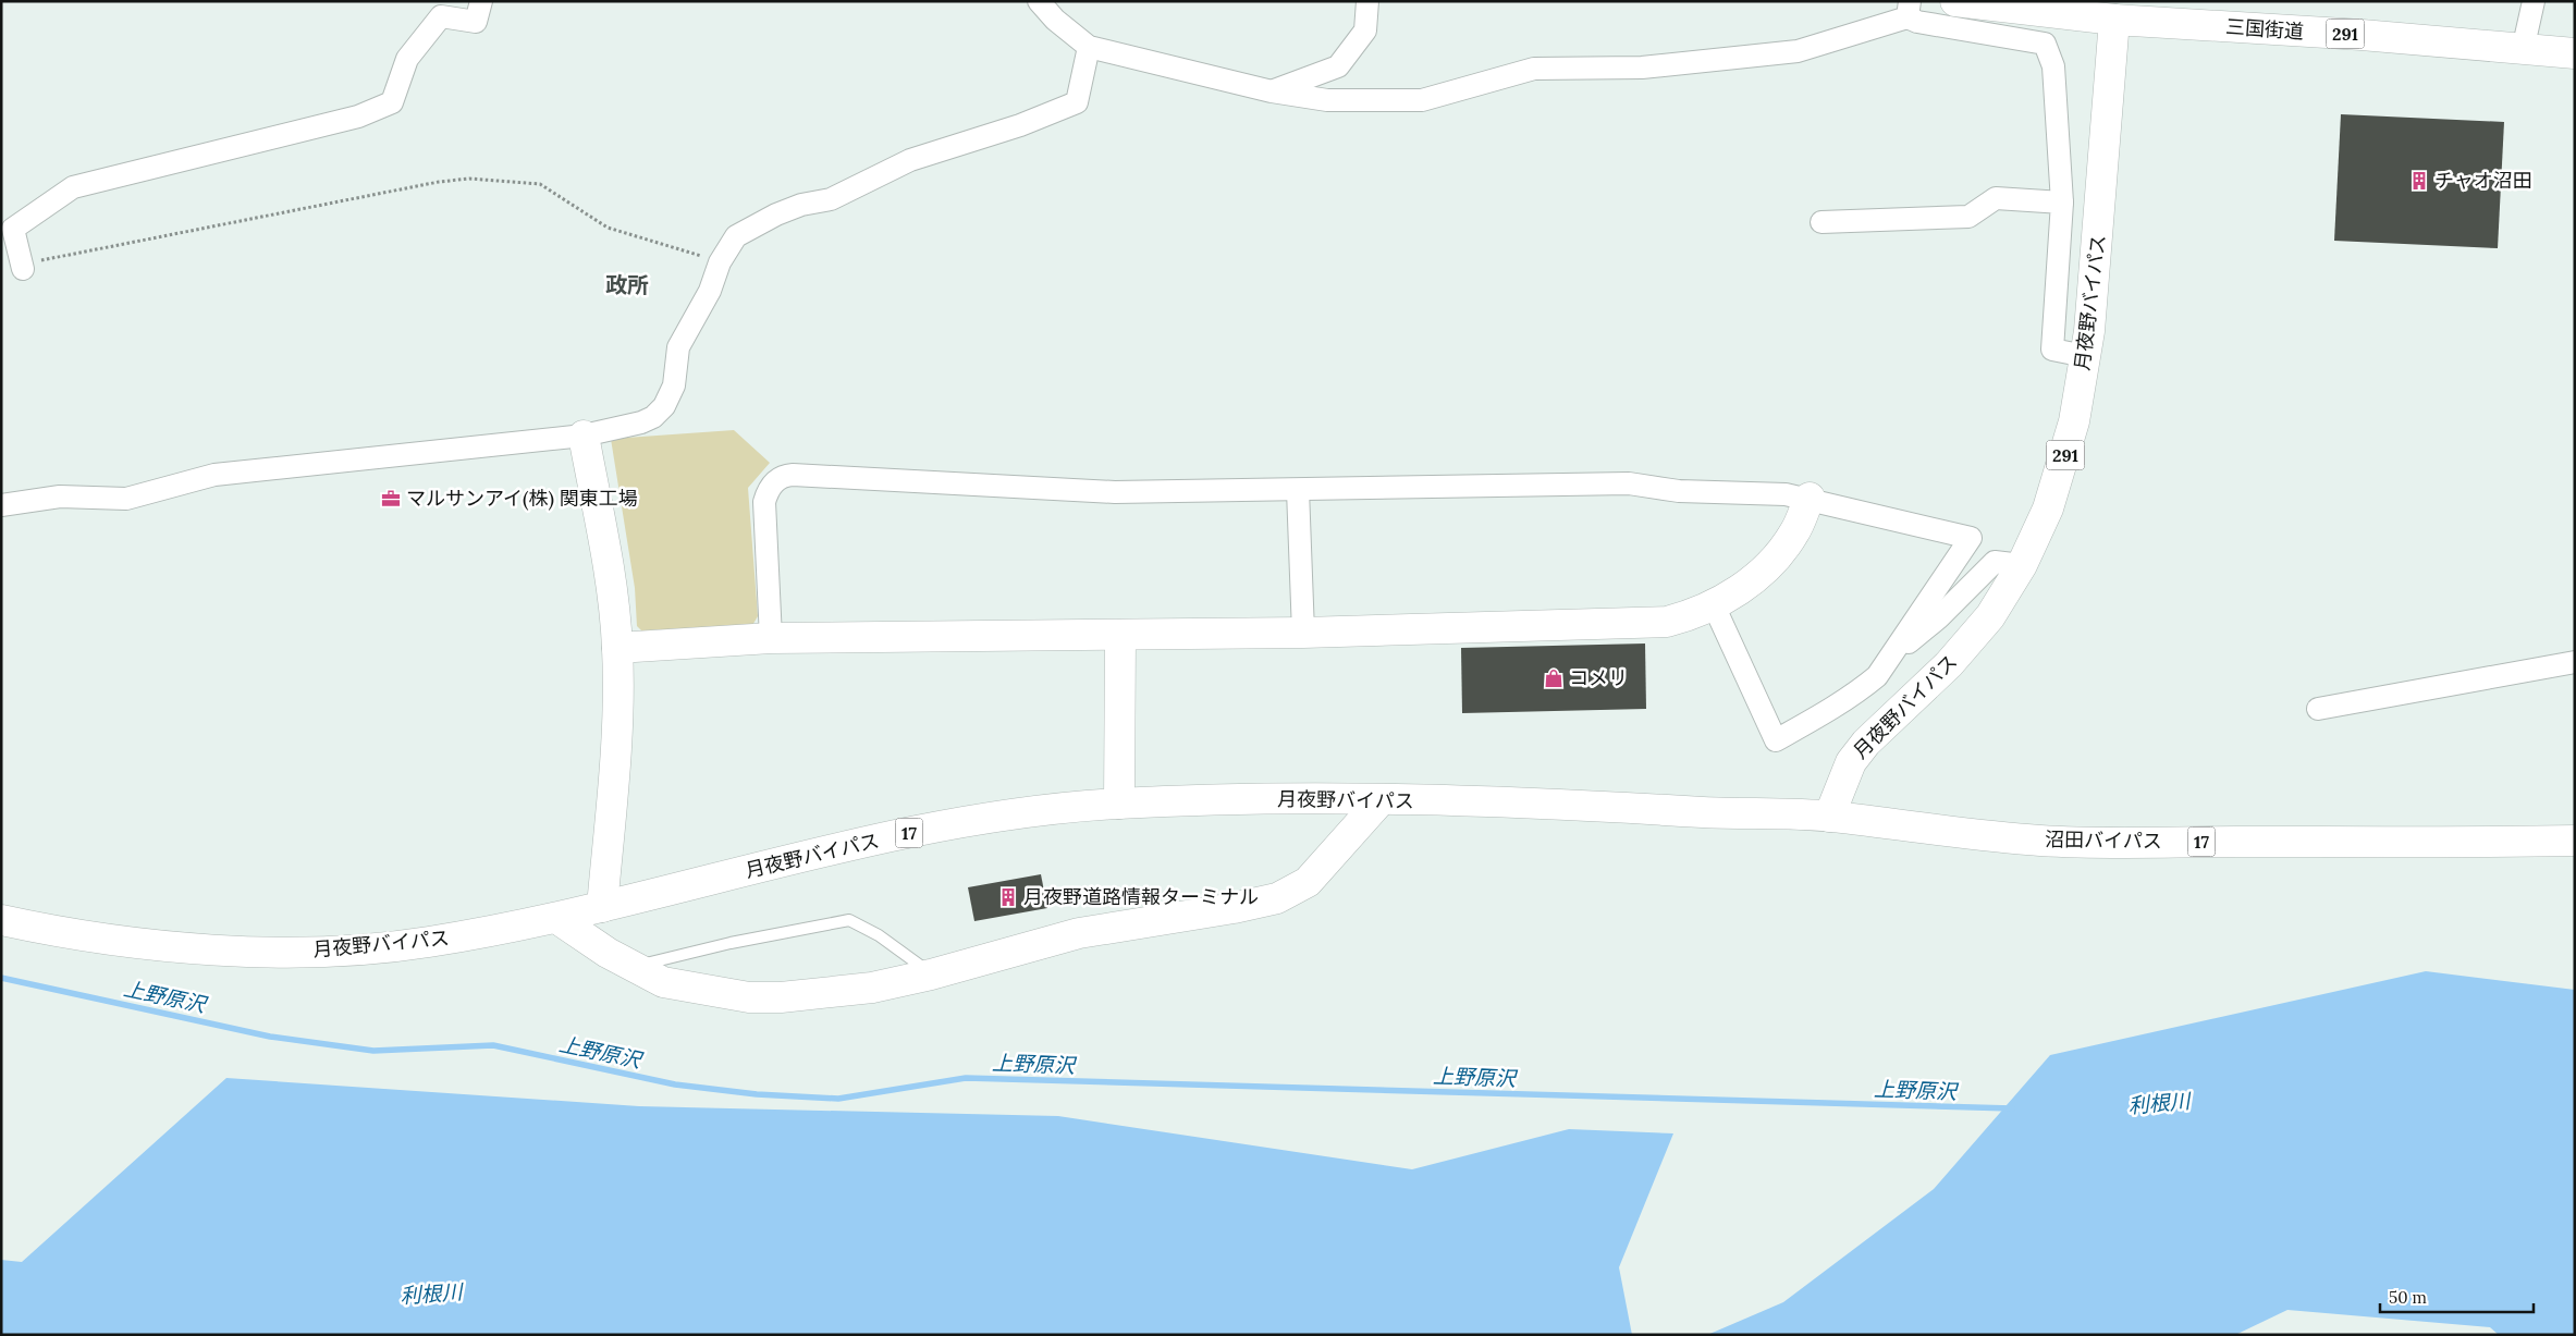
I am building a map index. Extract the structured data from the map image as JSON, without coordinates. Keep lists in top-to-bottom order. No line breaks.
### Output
{"streets":{"main road":["三国街道","291","月夜野バイパス","17","沼田バイパス"]},"crossings":[["三国街道","月夜野バイパス"],["月夜野バイパス","沼田バイパス"]],"districts":["政所"],"water":["上野原沢","利根川"],"places":{"building":["チャオ沼田","月夜野道路情報ターミナル"],"office":["マルサンアイ(株) 関東工場"],"shop":["コメリ"]},"scale_bar":"50 m"}
